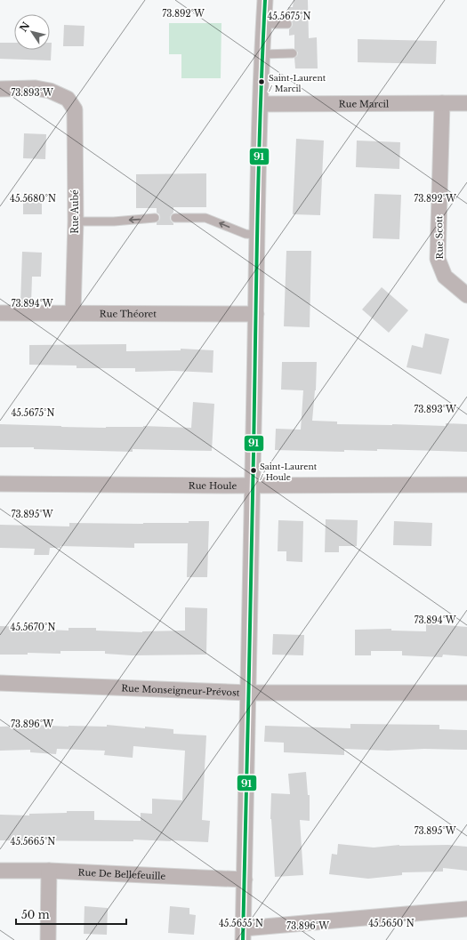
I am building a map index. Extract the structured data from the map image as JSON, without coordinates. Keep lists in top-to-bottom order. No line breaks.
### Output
{"streets":{"street":["Rue Marcil","Rue Aubé","Rue Scott","Rue Théoret","Rue Houle","Rue Monseigneur-Prévost","Rue De Bellefeuille"]},"crossings":[["Rue Marcil","Rue Scott"],["Rue Aubé","Rue Théoret"]],"places":["Saint-Laurent / Marcil","Saint-Laurent / Houle"],"lines":["transit line 91"],"scale_bar":"50 m","north":"top left","coordinates":["73.892°W","45.5675°N","73.893°W","45.5680°N","73.894°W","73.895°W","45.5670°N","73.896°W","45.5665°N","45.5655°N","45.5650°N"]}
